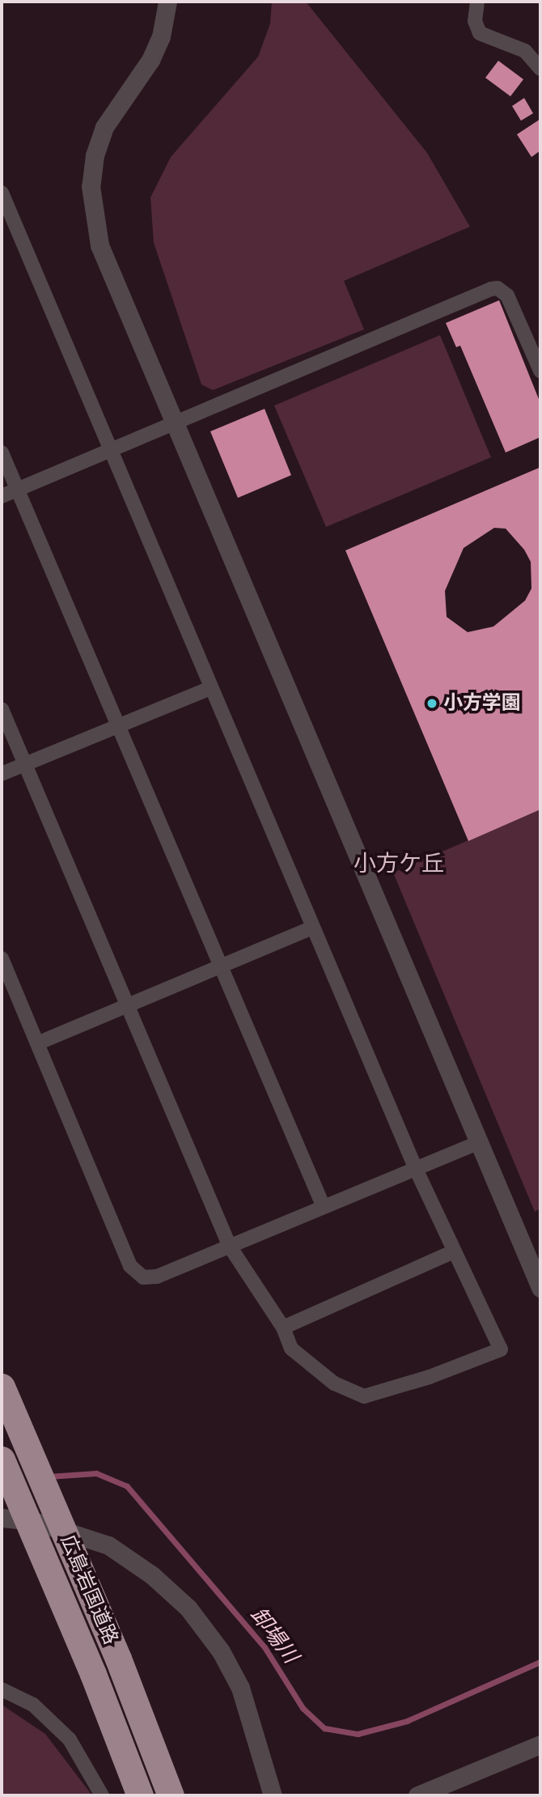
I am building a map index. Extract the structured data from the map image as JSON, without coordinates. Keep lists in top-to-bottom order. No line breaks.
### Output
{"streets":{"highway":["広島岩国道路"]},"districts":["小方ケ丘"],"water":["卸場川"],"places":["小方学園"]}
